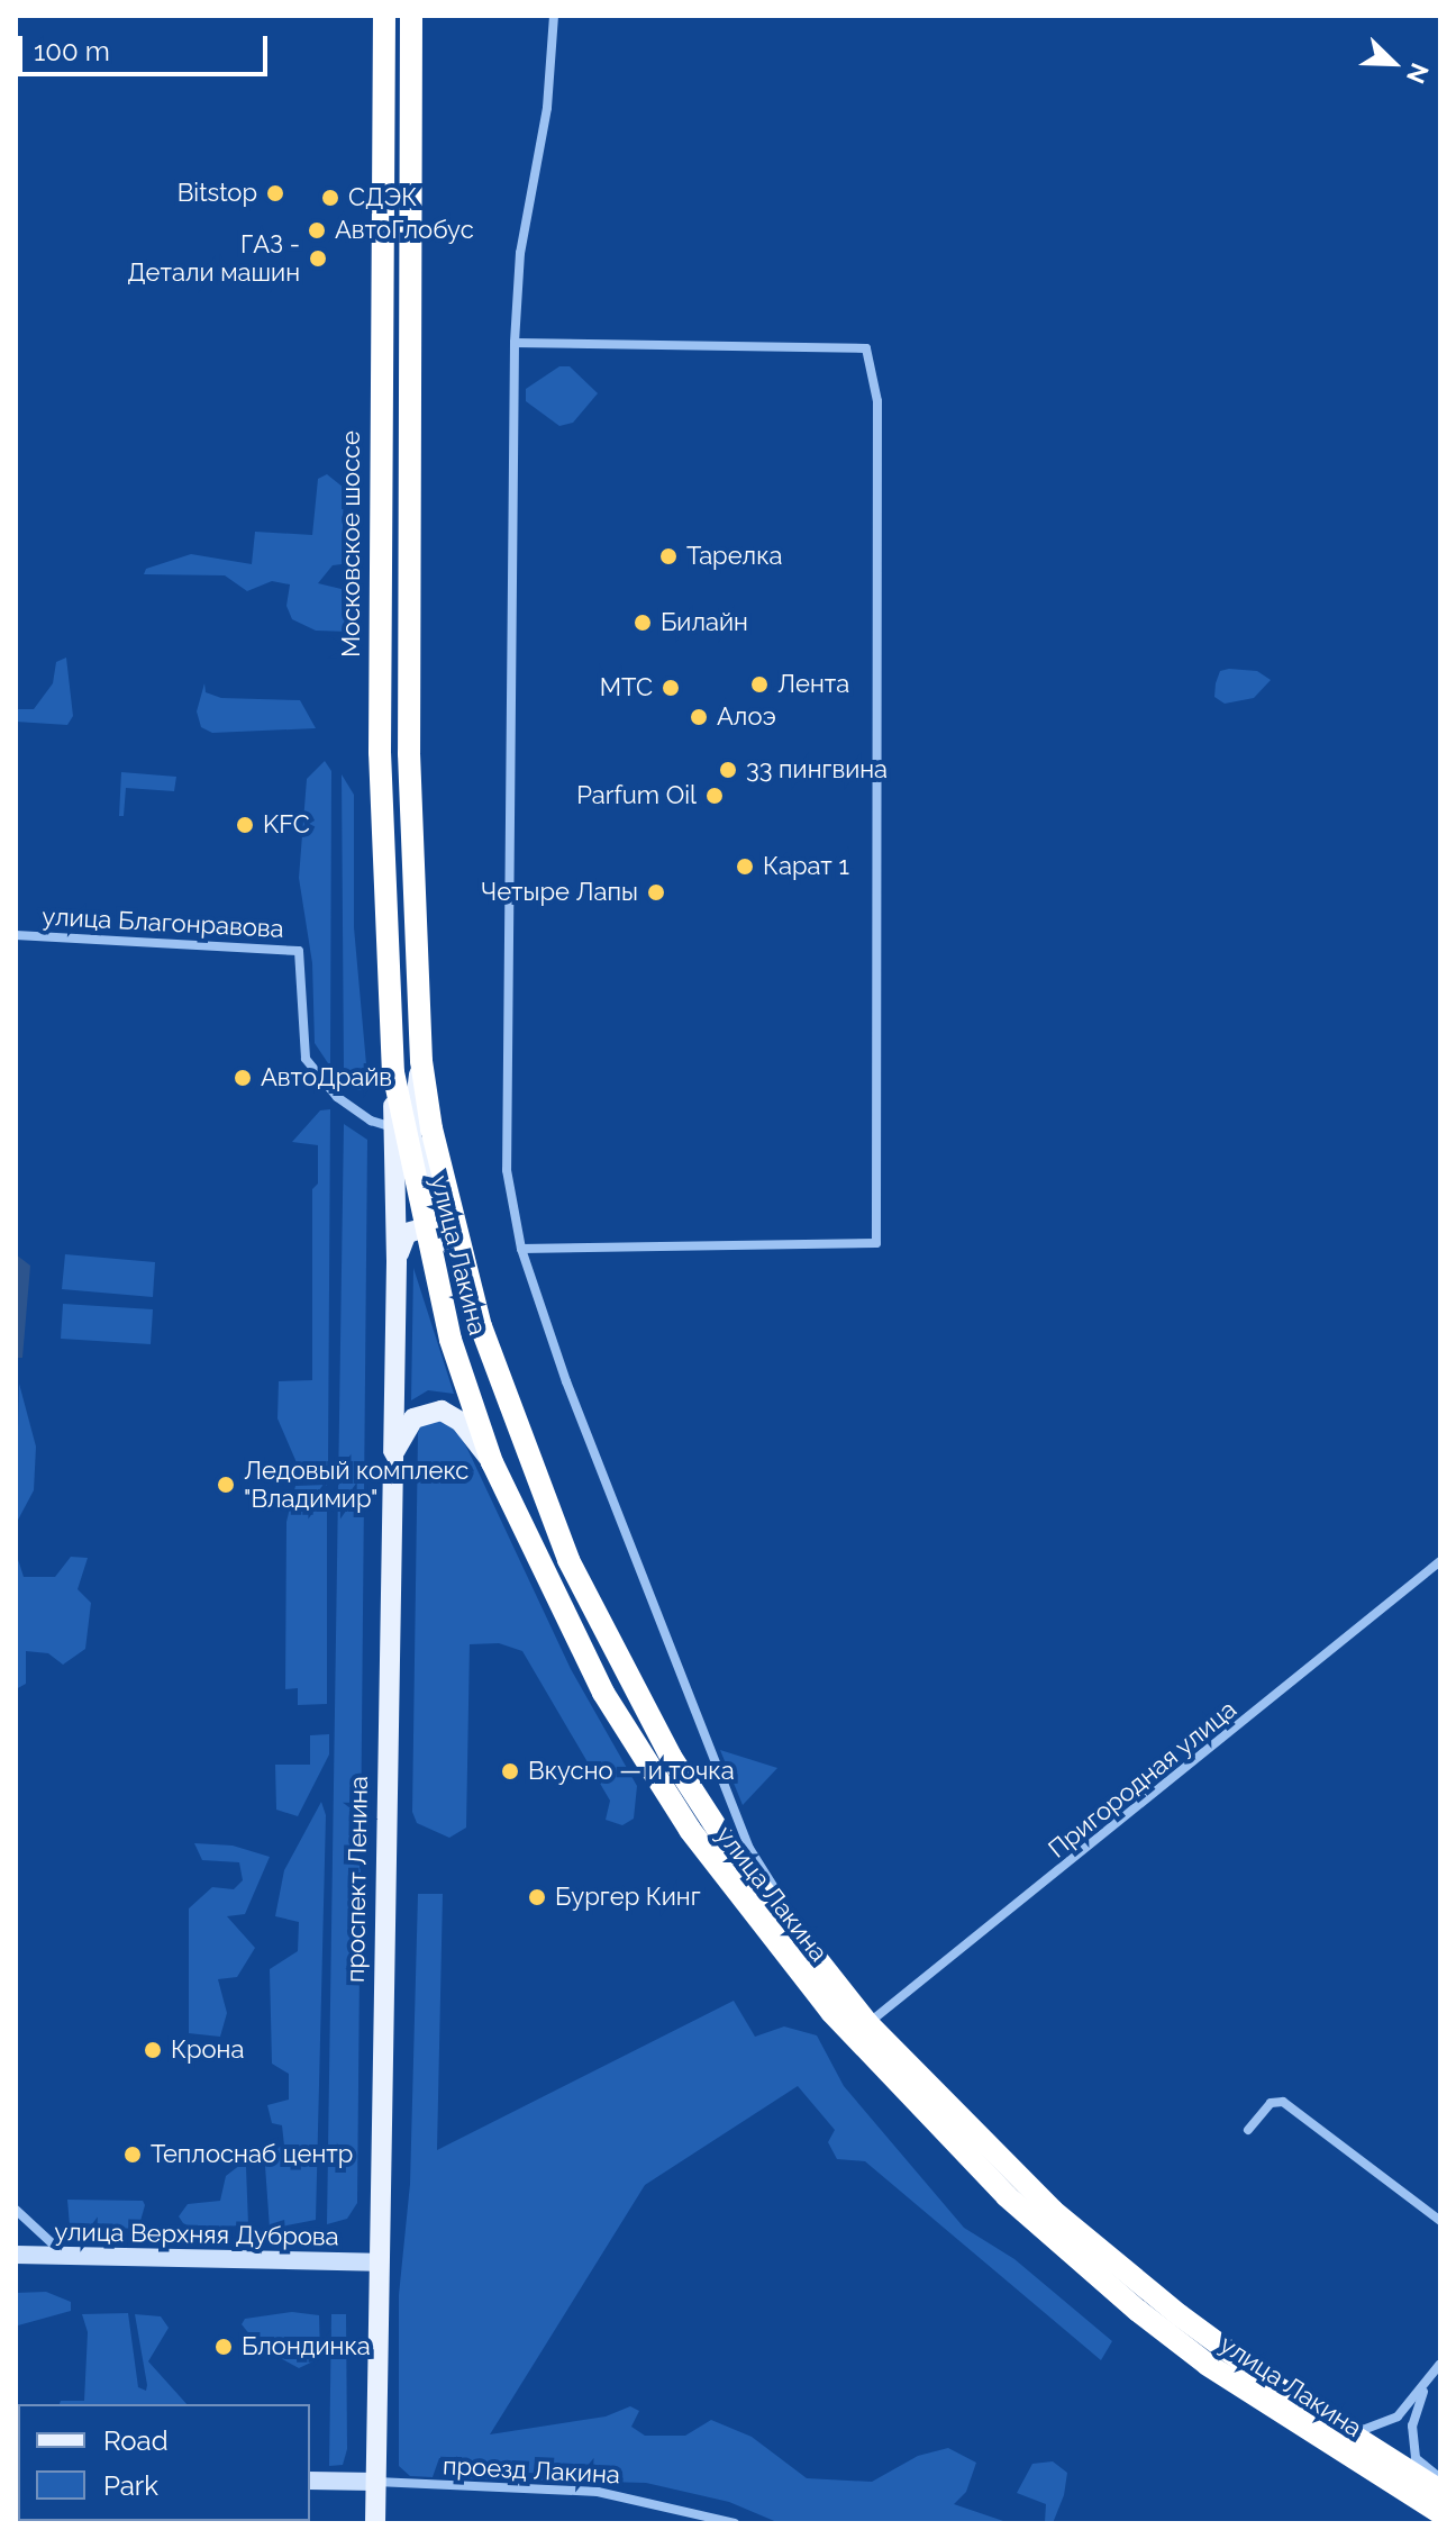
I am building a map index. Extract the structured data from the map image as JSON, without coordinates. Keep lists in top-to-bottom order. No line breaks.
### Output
{"streets":{"highway":["Московское шоссе","улица Лакина"],"main road":["проспект Ленина","улица Верхняя Дуброва"],"street":["улица Благонравова","Пригородная улица","проезд Лакина"]},"crossings":[["Московское шоссе","улица Лакина"],["улица Благонравова","улица Лакина"],["улица Благонравова","проспект Ленина"],["улица Лакина","Пригородная улица"],["улица Лакина","проспект Ленина"],["проспект Ленина","улица Верхняя Дуброва"],["проспект Ленина","проезд Лакина"]],"places":["Bitstop","СДЭК","АвтоГлобус","ГАЗ - Детали машин","Тарелка","Билайн","Лента","МТС","Алоэ","33 пингвина","Parfum Oil","KFC","Карат 1","Четыре Лапы","АвтоДрайв","Ледовый комплекс \"Владимир\"","Вкусно — и точка","Бургер Кинг","Крона","Теплоснаб центр","Блондинка"],"legend":["Road","Park"],"scale_bar":"100 m","north":"bottom right"}
